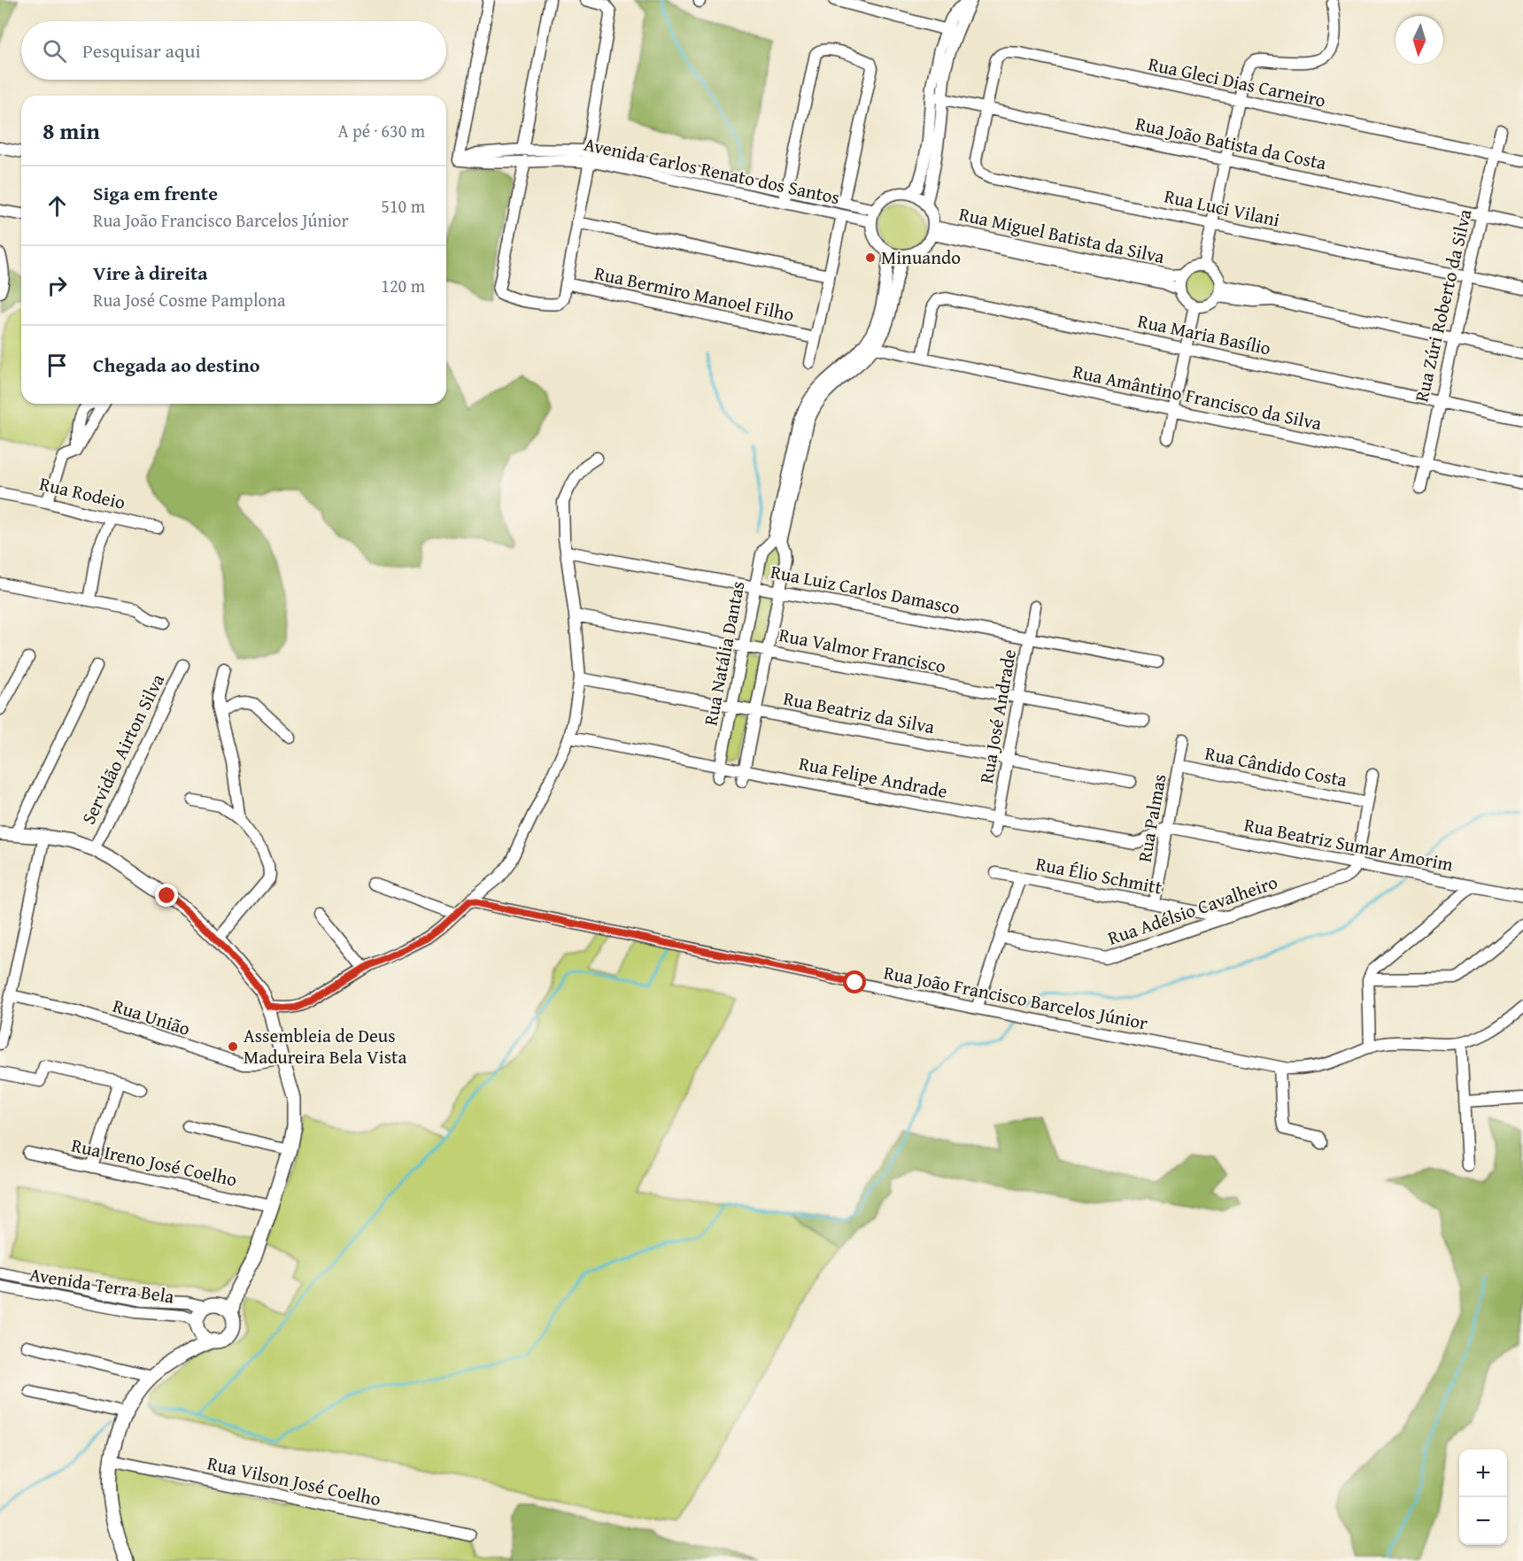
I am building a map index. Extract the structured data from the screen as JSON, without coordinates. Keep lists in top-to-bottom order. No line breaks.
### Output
{"streets":{"street":["Rua Gleci Dias Carneiro","Rua João Batista da Costa","Avenida Carlos Renato dos Santos","Rua Luci Vilani","Rua Miguel Batista da Silva","Rua Bermiro Manoel Filho","Rua Zúri Roberto da Silva","Rua Maria Basílio","Rua Amântino Francisco da Silva","Rua Rodeio","Rua Luiz Carlos Damasco","Rua Valmor Francisco","Rua Natália Dantas","Rua Beatriz da Silva","Rua José Andrade","Servidão Airton Silva","Rua Cândido Costa","Rua Felipe Andrade","Rua Palmas","Rua Beatriz Sumar Amorim","Rua Élio Schmitt","Rua Adélsio Cavalheiro","Rua João Francisco Barcelos Júnior","Rua União","Rua Ireno José Coelho","Avenida Terra Bela","Rua Vilson José Coelho"]},"crossings":[["Rua Gleci Dias Carneiro","Rua João Batista da Costa"],["Rua Gleci Dias Carneiro","Rua Luci Vilani"],["Rua Gleci Dias Carneiro","Rua Zúri Roberto da Silva"],["Rua João Batista da Costa","Rua Luci Vilani"],["Rua João Batista da Costa","Rua Zúri Roberto da Silva"],["Avenida Carlos Renato dos Santos","Rua Miguel Batista da Silva"],["Rua Luci Vilani","Rua Zúri Roberto da Silva"],["Rua Zúri Roberto da Silva","Rua Maria Basílio"],["Rua Zúri Roberto da Silva","Rua Amântino Francisco da Silva"],["Rua Maria Basílio","Rua Amântino Francisco da Silva"],["Rua Luiz Carlos Damasco","Rua Natália Dantas"],["Rua Luiz Carlos Damasco","Rua José Andrade"],["Rua Valmor Francisco","Rua Natália Dantas"],["Rua Valmor Francisco","Rua José Andrade"],["Rua Natália Dantas","Rua Beatriz da Silva"],["Rua Natália Dantas","Rua Felipe Andrade"],["Rua Beatriz da Silva","Rua José Andrade"],["Rua José Andrade","Rua Felipe Andrade"],["Rua Cândido Costa","Rua Palmas"],["Rua Felipe Andrade","Rua Palmas"],["Rua Felipe Andrade","Rua Beatriz Sumar Amorim"],["Rua Palmas","Rua Beatriz Sumar Amorim"],["Rua Palmas","Rua Élio Schmitt"],["Rua Beatriz Sumar Amorim","Rua Adélsio Cavalheiro"],["Rua Élio Schmitt","Rua Adélsio Cavalheiro"]],"places":["Minuando","Assembleia de Deus Madureira Bela Vista"],"north":"bottom","page":{"search":"Pesquisar aqui","heading":["8 min","A pé · 630 m"],"list":[["Siga em frente","Rua João Francisco Barcelos Júnior","510 m"],["Vire à direita","Rua José Cosme Pamplona","120 m"],"Chegada ao destino"],"map_buttons":["+","−"]}}
